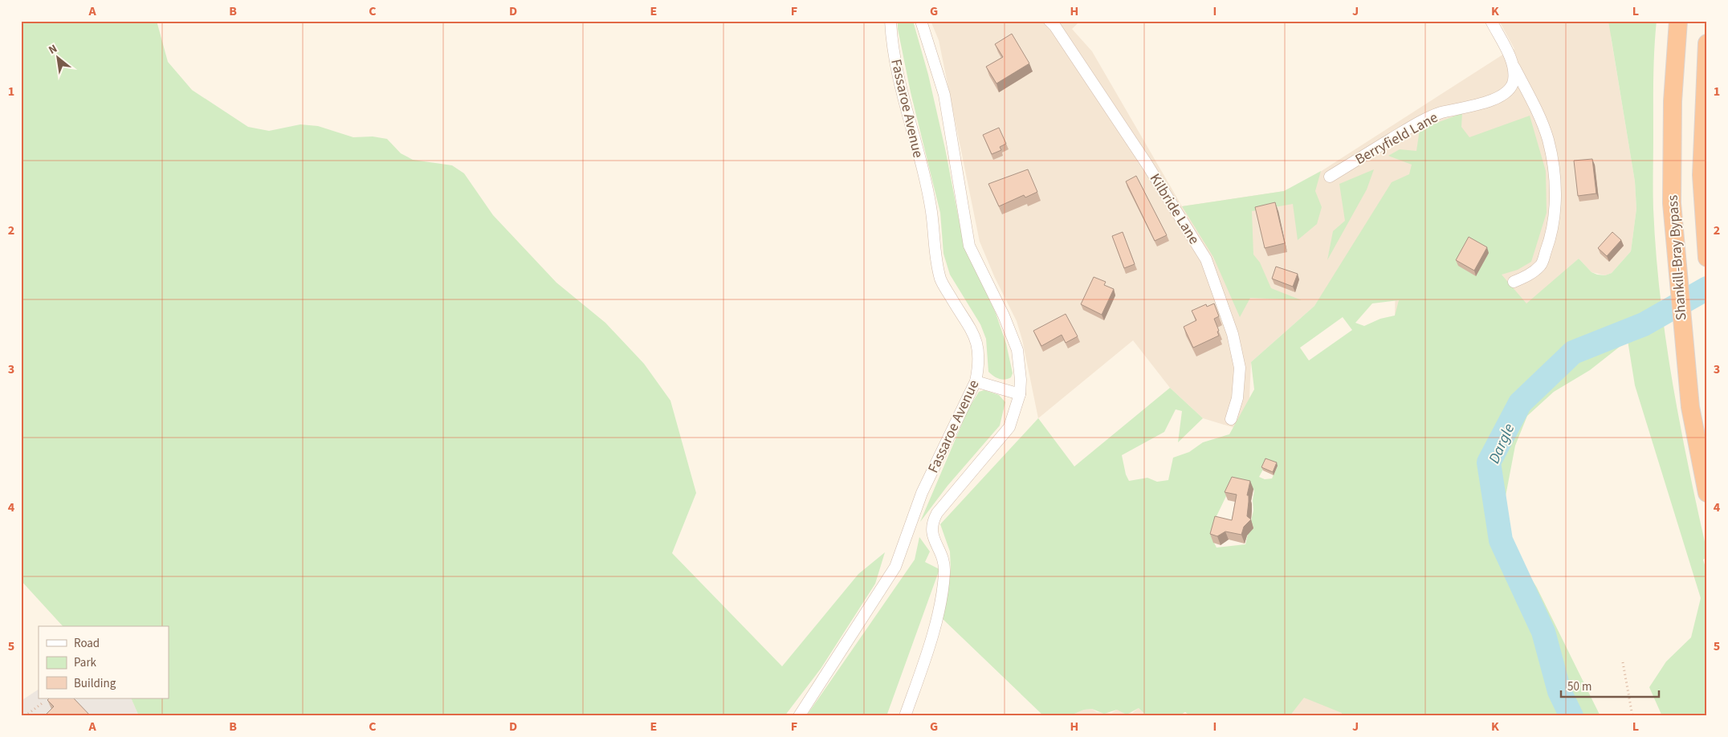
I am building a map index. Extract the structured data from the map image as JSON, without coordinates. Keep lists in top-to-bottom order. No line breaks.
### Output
{"streets":{"highway":["Shankill-Bray Bypass"],"street":["Fassaroe Avenue","Berryfield Lane","Kilbride Lane"]},"water":["Dargle"],"legend":["Road","Park","Building"],"scale_bar":"50 m","north":"top left","grid":{"columns":["A","B","C","D","E","F","G","H","I","J","K","L"],"rows":["1","2","3","4","5"]}}
